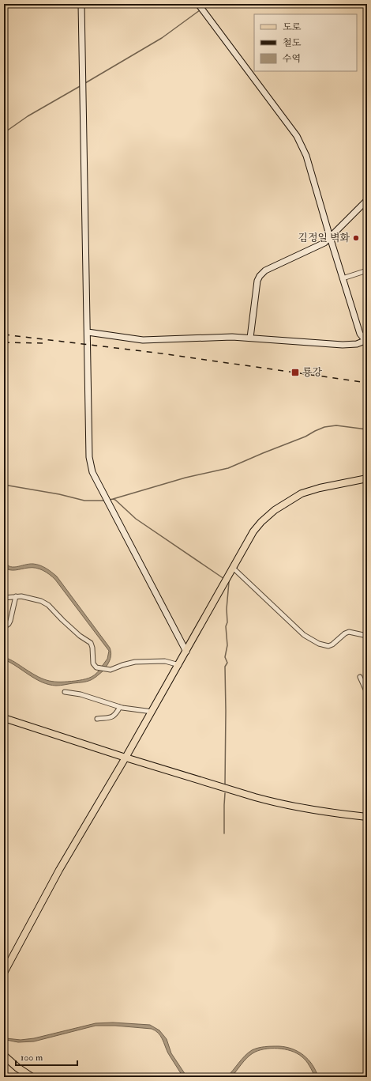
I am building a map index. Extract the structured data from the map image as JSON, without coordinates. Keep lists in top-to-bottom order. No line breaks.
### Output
{"places":{"other":["김정일 벽화"],"transit":["룡강"]},"legend":["도로","철도","수역"],"scale_bar":"100 m"}
